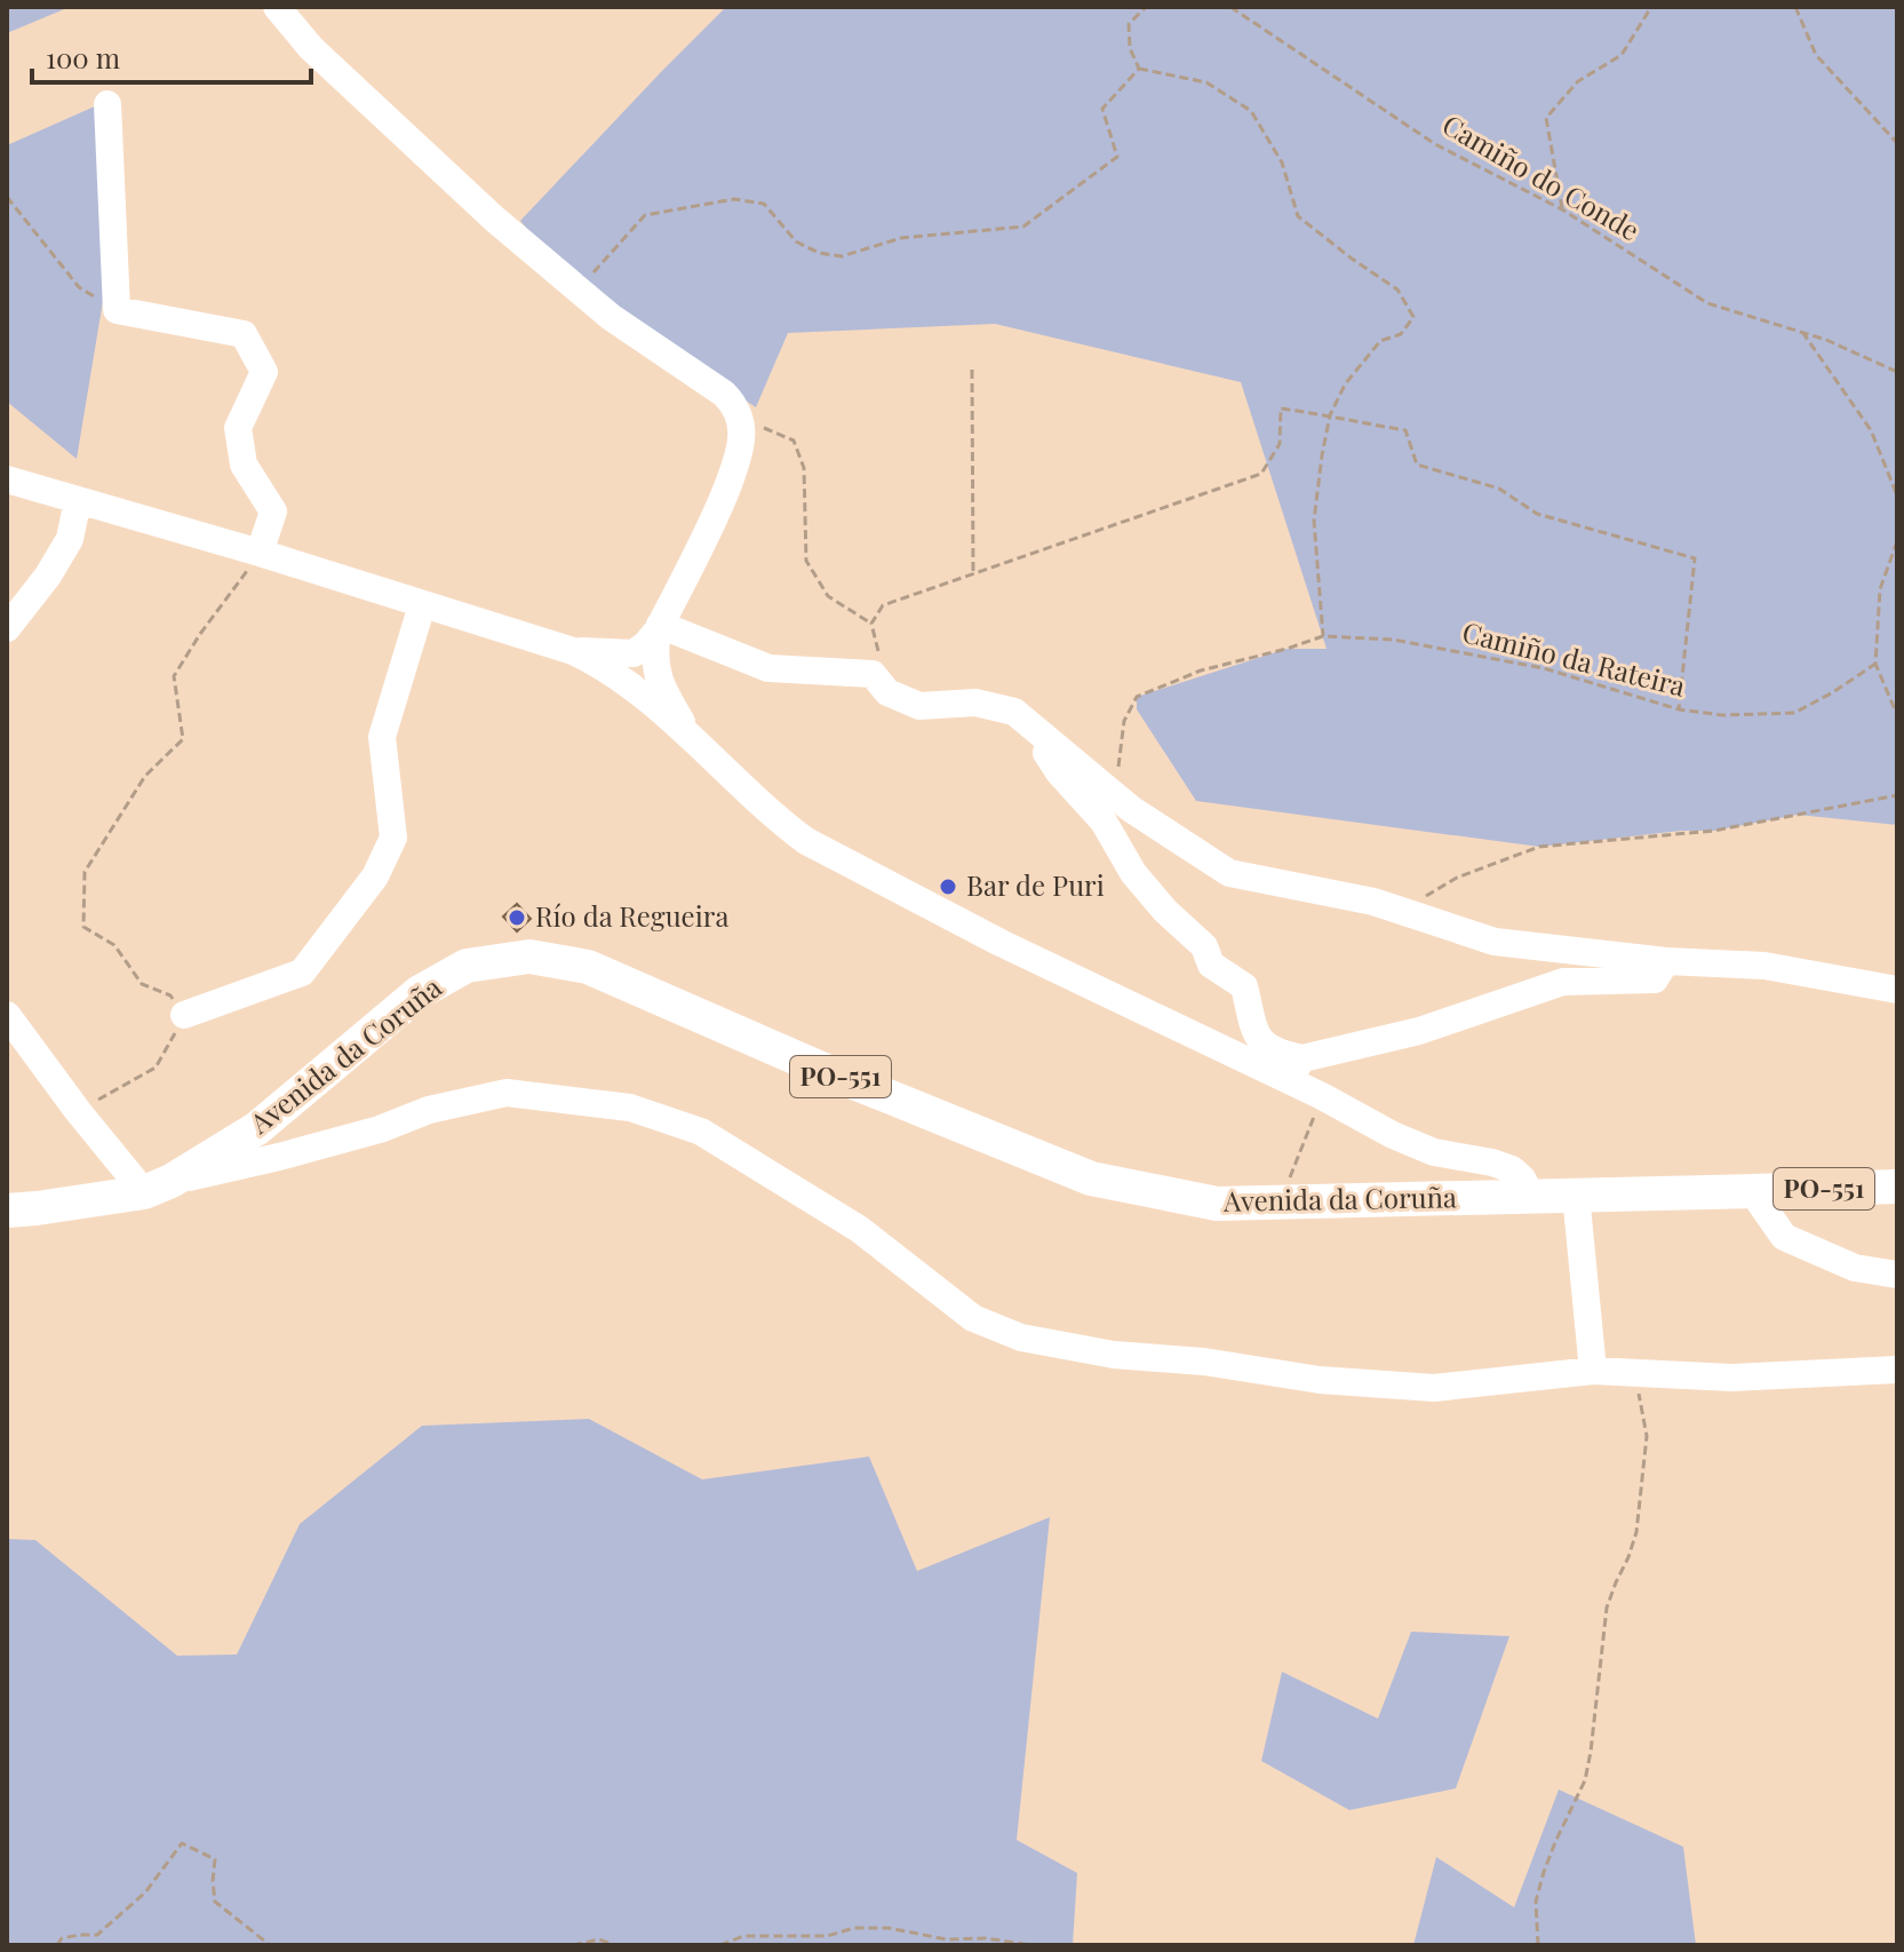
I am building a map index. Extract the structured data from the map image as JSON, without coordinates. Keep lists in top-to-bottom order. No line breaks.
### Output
{"streets":{"main road":["Avenida da Coruña","PO-551"],"path":["Camiño do Conde","Camiño da Rateira"]},"crossings":[["Avenida da Coruña","PO-551"]],"places":["Bar de Puri","Río da Regueira"],"scale_bar":"100 m"}
